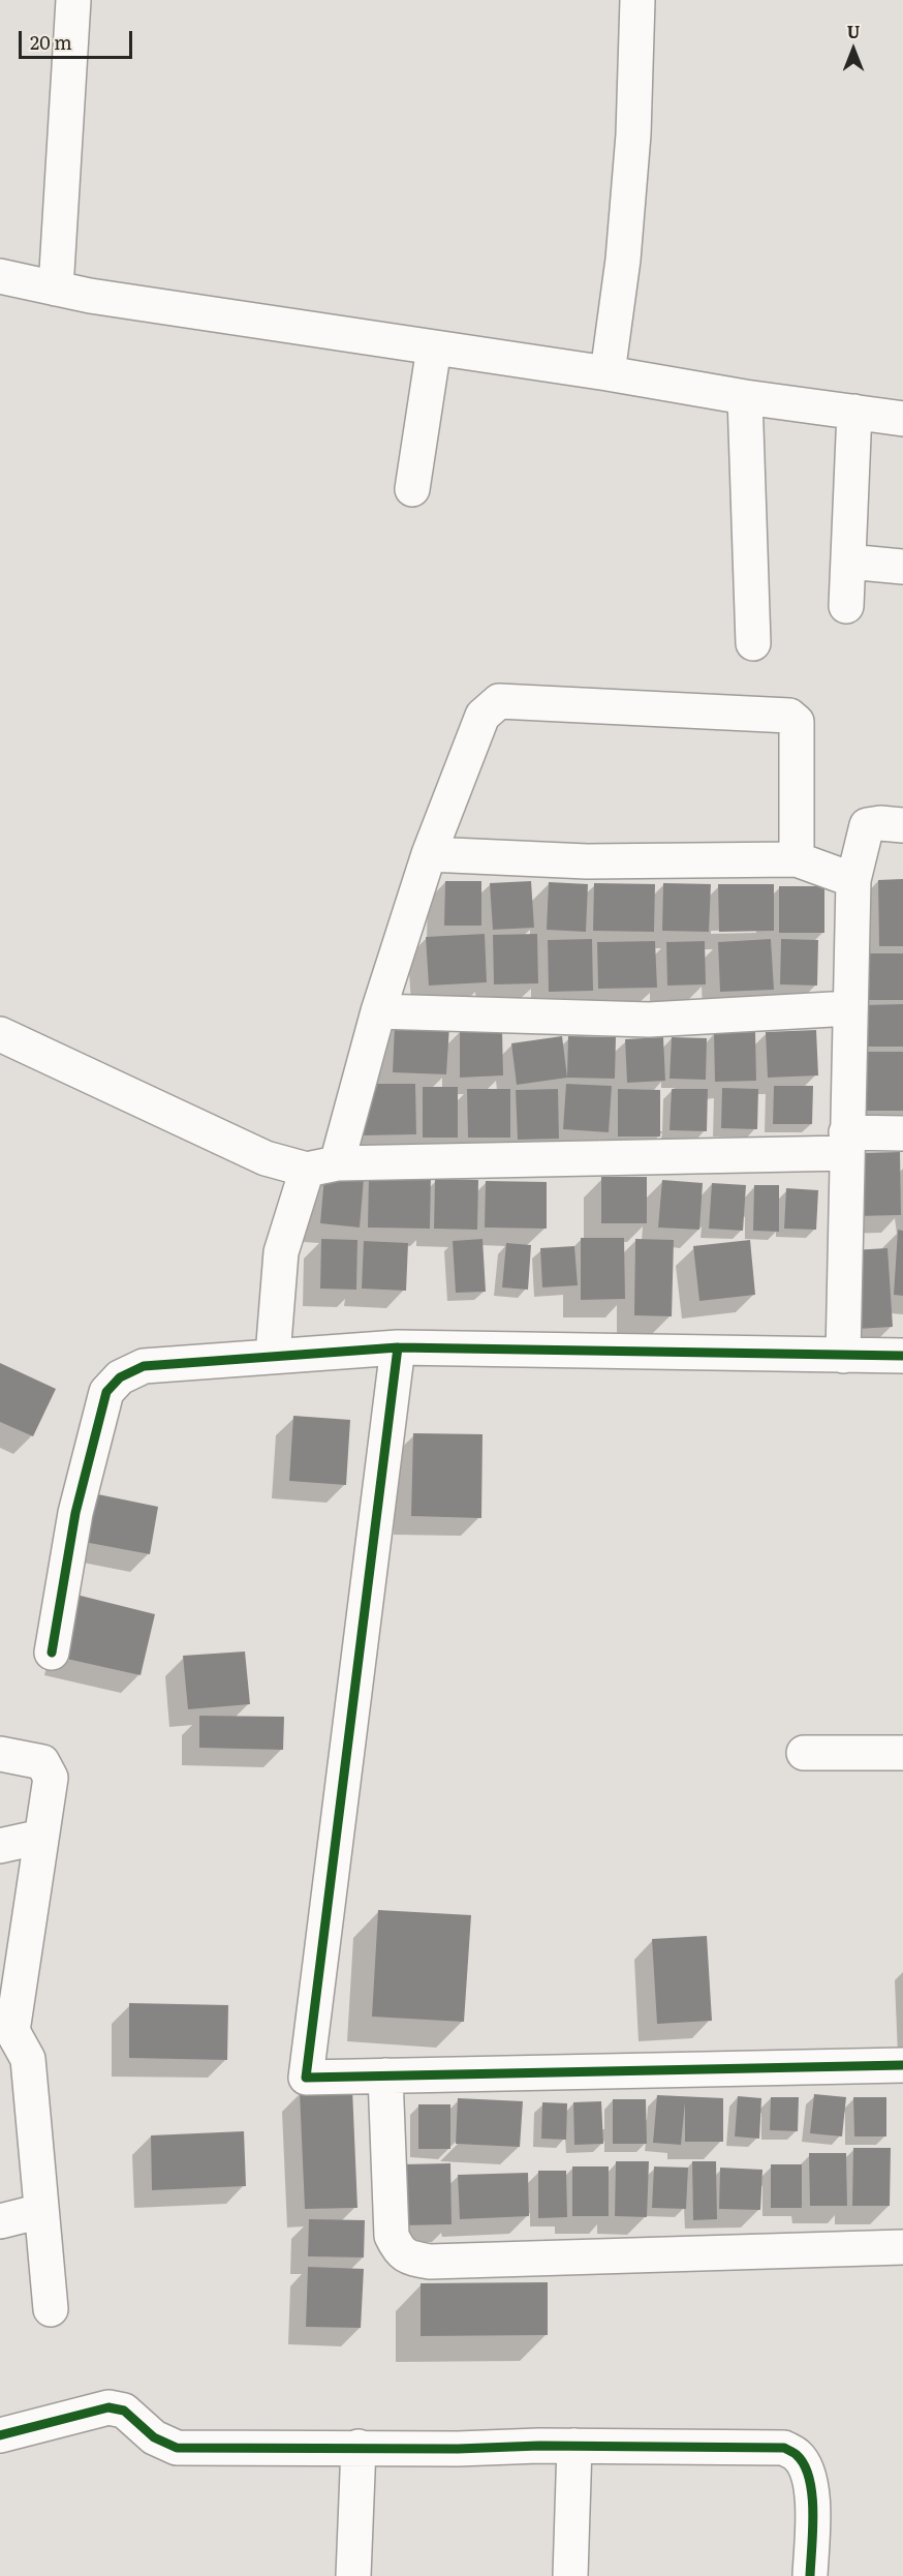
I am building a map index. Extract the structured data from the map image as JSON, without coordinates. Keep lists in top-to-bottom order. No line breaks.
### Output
{"scale_bar":"20 m","north":"top"}
